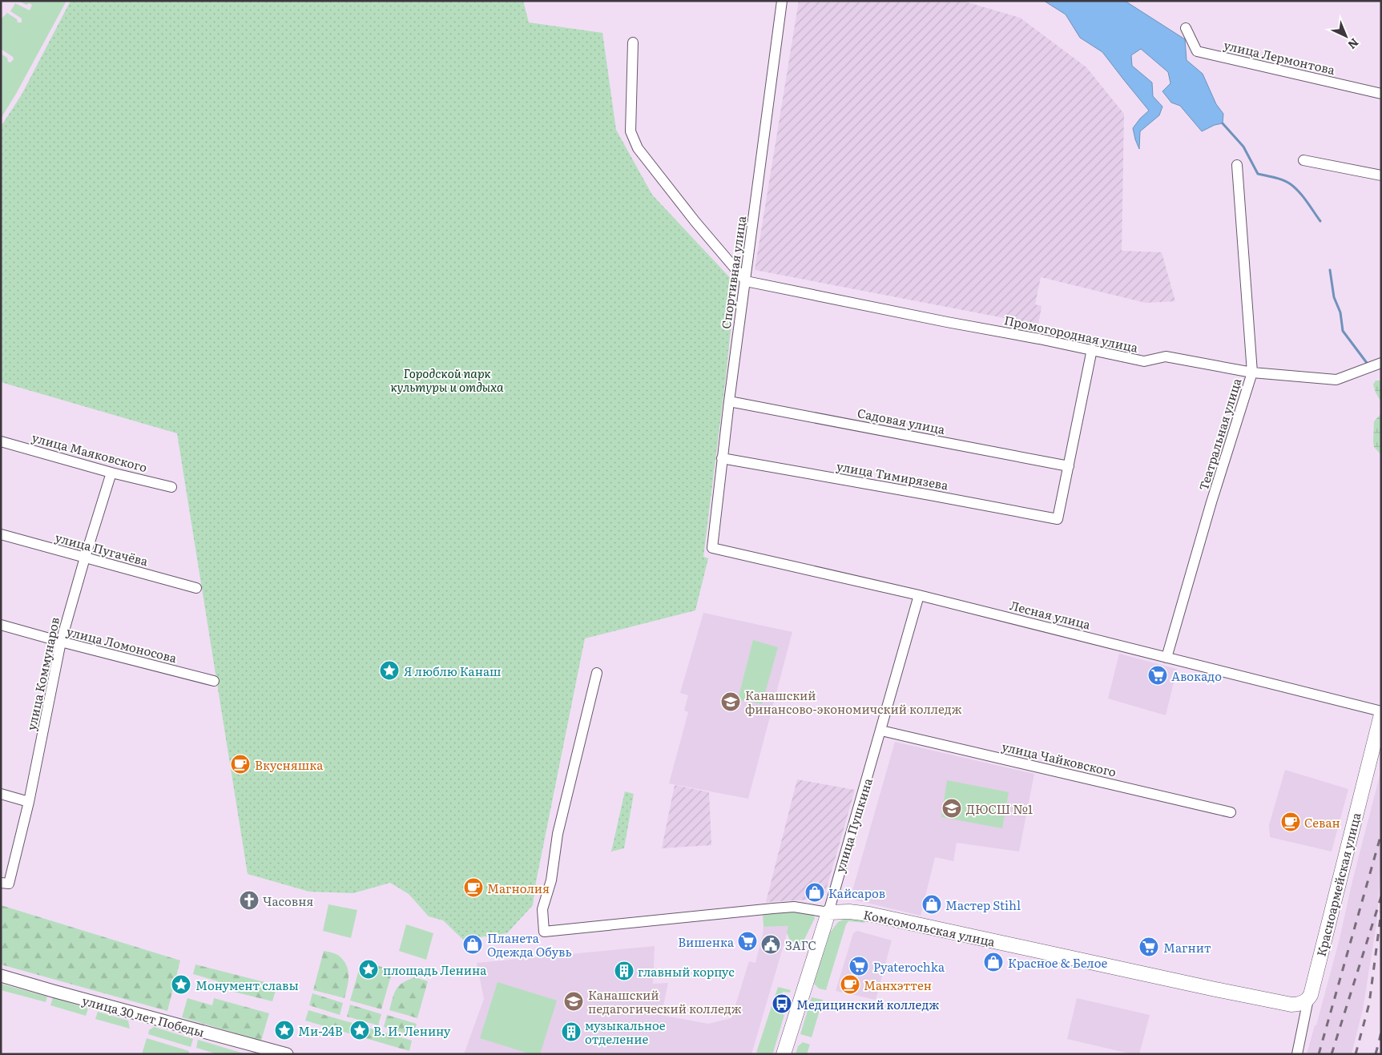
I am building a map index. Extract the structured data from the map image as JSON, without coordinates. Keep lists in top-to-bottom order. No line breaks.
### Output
{"streets":{"main road":["улица Пушкина","Красноармейская улица","Комсомольская улица"],"street":["улица Лермонтова","Спортивная улица","Промогородная улица","Садовая улица","Театральная улица","улица Маяковского","улица Тимирязева","улица Пугачёва","Лесная улица","улица Ломоносова","улица Коммунаров","улица Чайковского","улица 30 лет Победы"]},"crossings":[["Спортивная улица","Промогородная улица"],["Спортивная улица","Садовая улица"],["Спортивная улица","улица Тимирязева"],["Спортивная улица","Лесная улица"],["Промогородная улица","Театральная улица"],["Садовая улица","улица Тимирязева"],["Театральная улица","Лесная улица"],["улица Маяковского","улица Коммунаров"],["улица Пугачёва","улица Коммунаров"],["Лесная улица","улица Пушкина"],["Лесная улица","Красноармейская улица"],["улица Ломоносова","улица Коммунаров"],["улица Чайковского","улица Пушкина"],["улица Пушкина","Комсомольская улица"],["Красноармейская улица","Комсомольская улица"]],"parks":["Городской парк культуры и отдыха"],"places":{"place":["Я люблю Канаш","площадь Ленина","Монумент славы","Ми-24В","В. И. Ленину"],"supermarket":["Авокадо","Вишенка","Магнит","Pyaterochka"],"school or university":["Канашский финансово-экономичский колледж","ДЮСШ №1","Канашский педагогический колледж"],"cafe":["Вкусняшка","Севан","Магнолия","Манхэттен"],"shop":["Кайсаров","Мастер Stihl","Планета Одежда Обувь","Красное & Белое"],"church":["Часовня"],"public building":["ЗАГС"],"building":["главный корпус","музыкальное отделение"],"bus stop":["Медицинский колледж"]},"north":"bottom right"}
